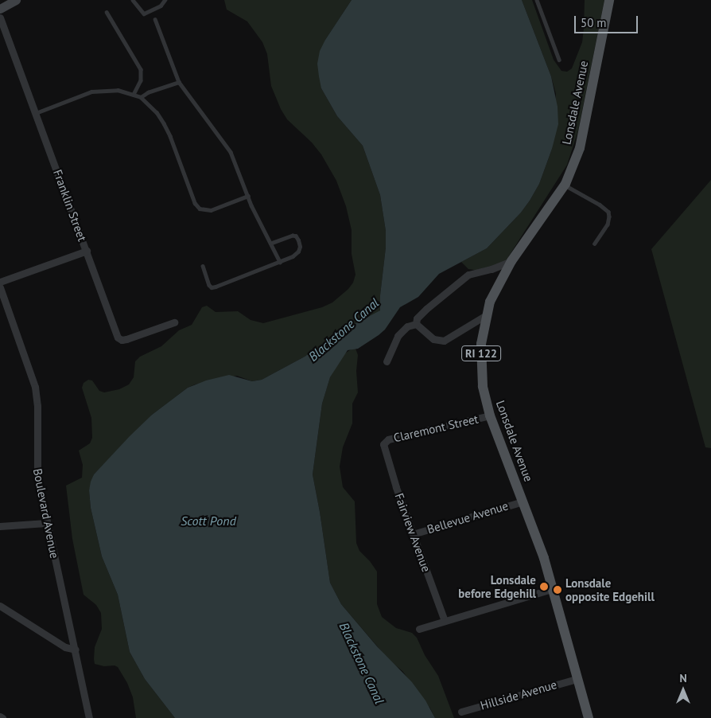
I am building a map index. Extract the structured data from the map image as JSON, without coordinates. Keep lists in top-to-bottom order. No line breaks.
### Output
{"streets":{"main road":["Lonsdale Avenue","RI 122"],"street":["Franklin Street","Claremont Street","Boulevard Avenue","Bellevue Avenue","Fairview Avenue","Hillside Avenue"]},"crossings":[["Lonsdale Avenue","Claremont Street"],["Lonsdale Avenue","Bellevue Avenue"],["Lonsdale Avenue","Hillside Avenue"],["Claremont Street","Fairview Avenue"],["Bellevue Avenue","Fairview Avenue"]],"water":["Blackstone Canal","Scott Pond"],"places":["Lonsdale before Edgehill","Lonsdale opposite Edgehill"],"scale_bar":"50 m","north":"top"}
